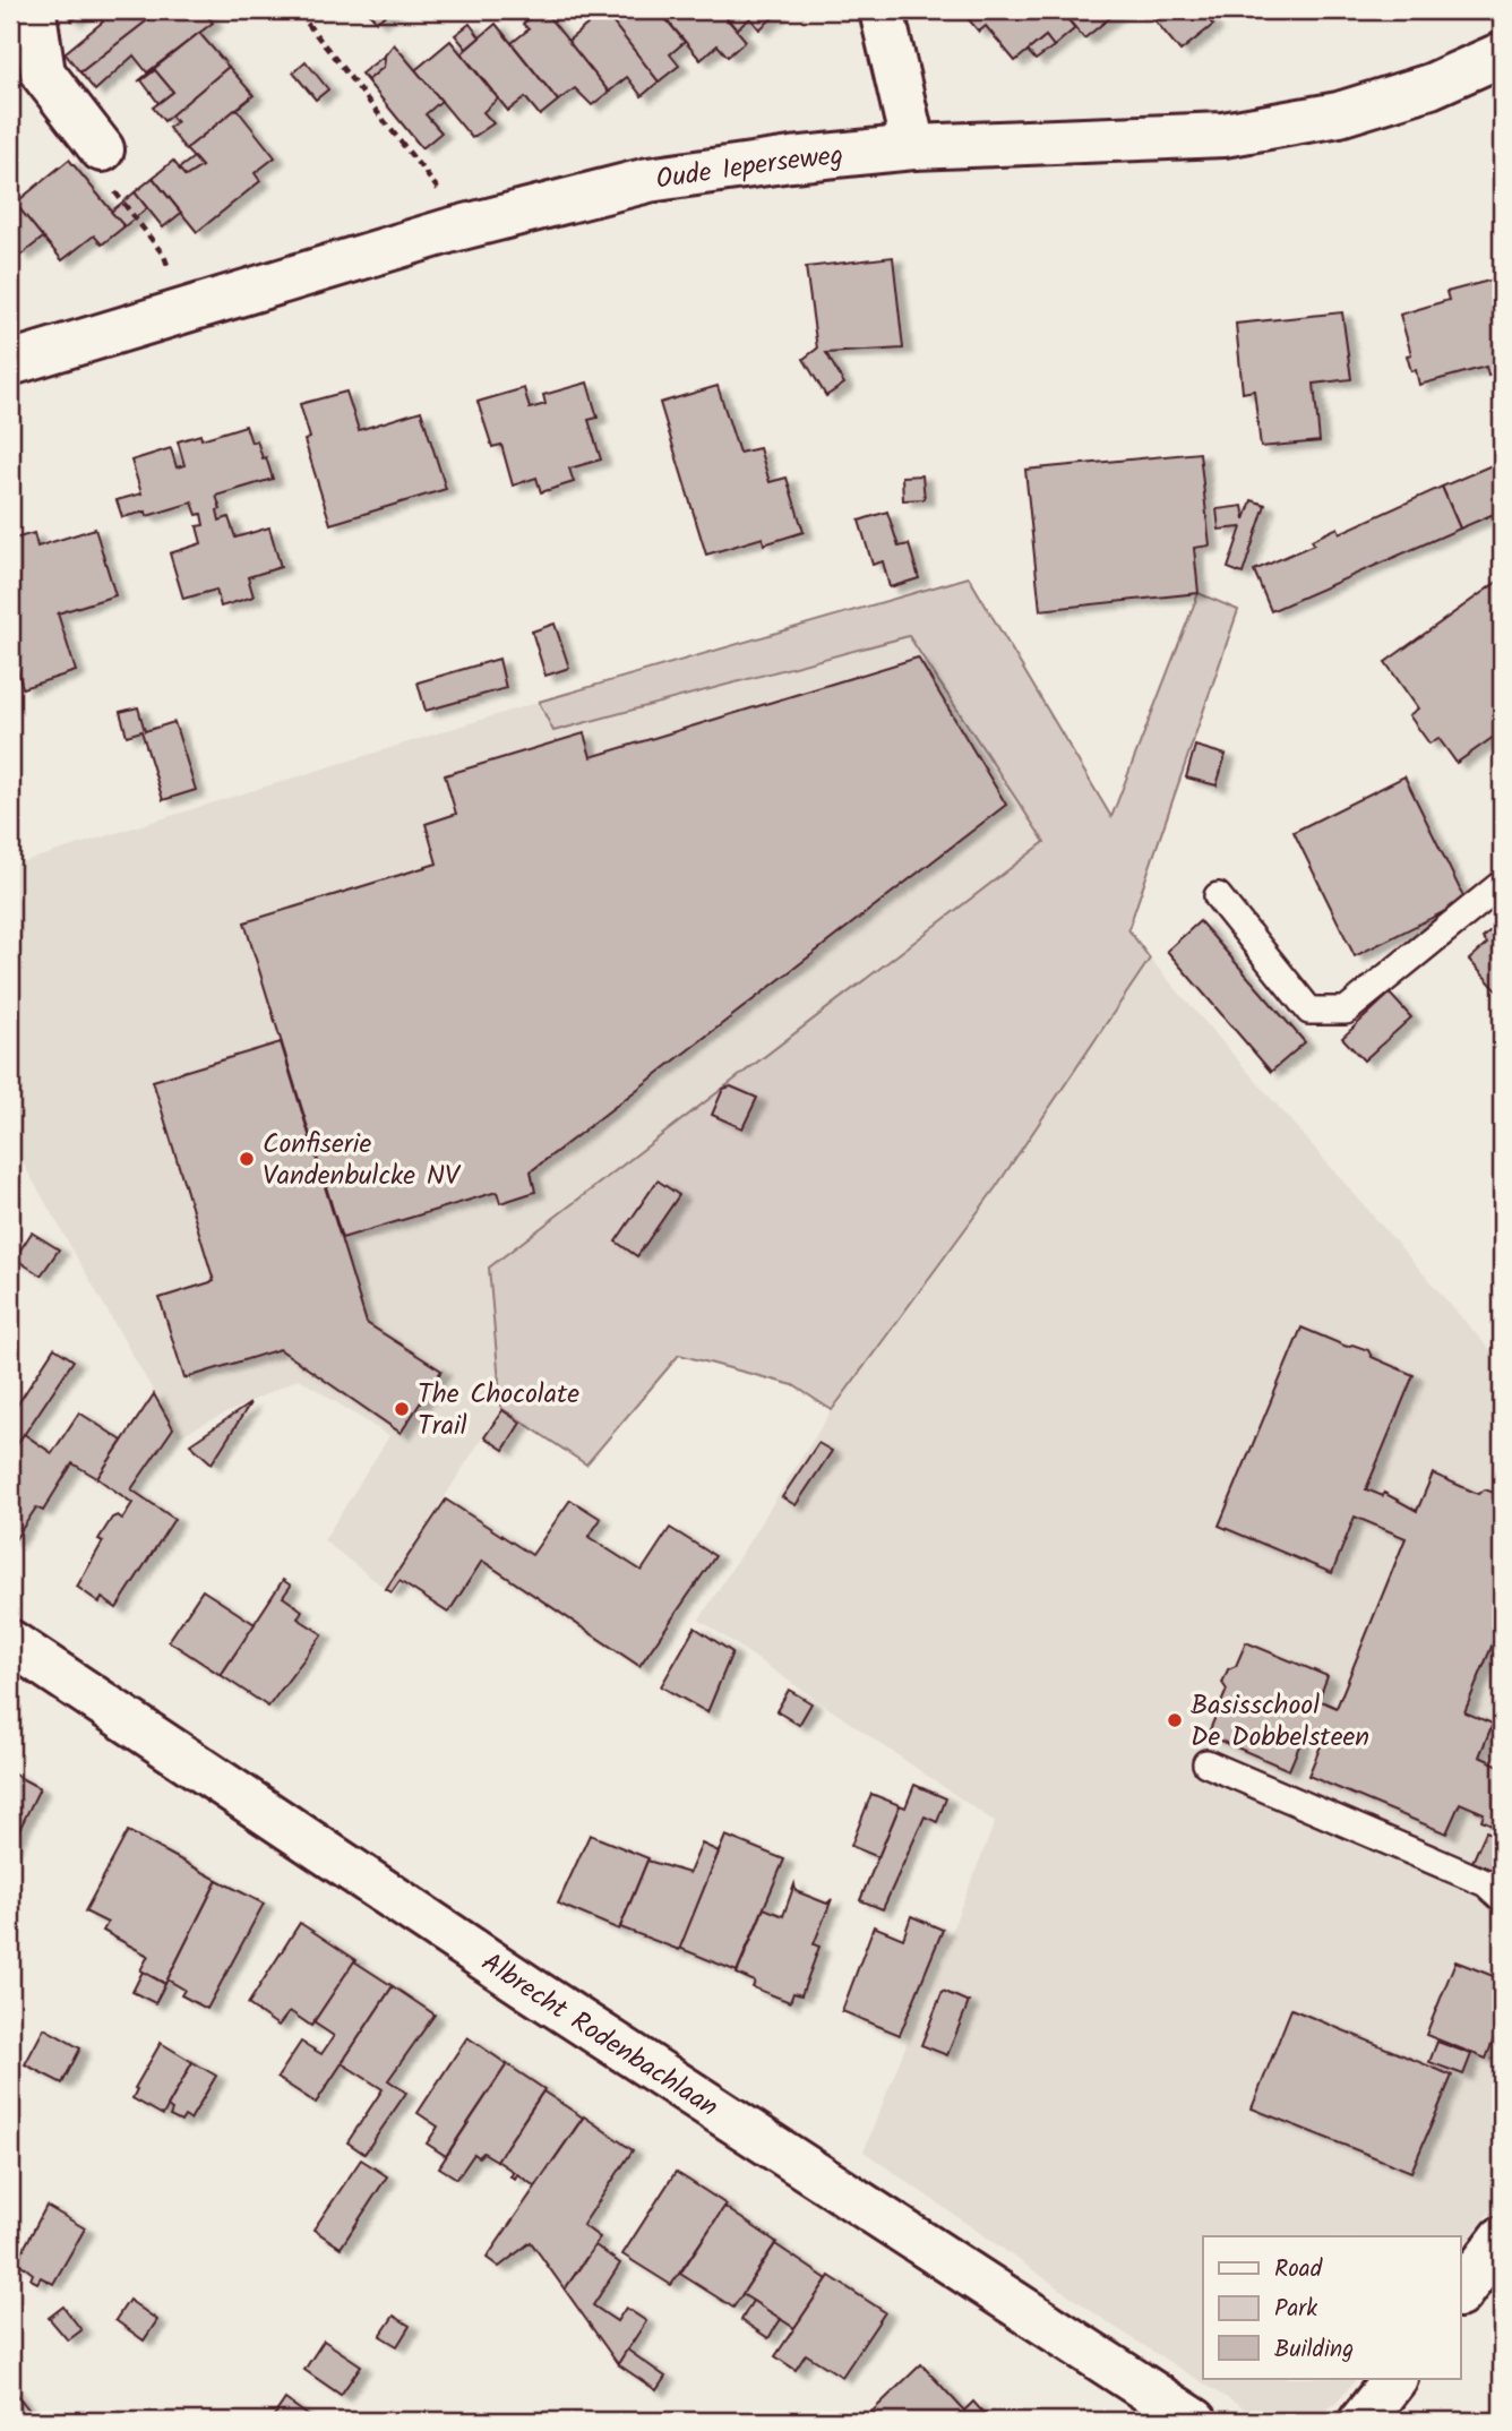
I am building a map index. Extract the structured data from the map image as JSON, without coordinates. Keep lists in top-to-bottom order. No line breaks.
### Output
{"streets":{"street":["Oude Ieperseweg","Albrecht Rodenbachlaan"]},"places":["Confiserie Vandenbulcke NV","The Chocolate Trail","Basisschool De Dobbelsteen"],"legend":["Road","Park","Building"]}
